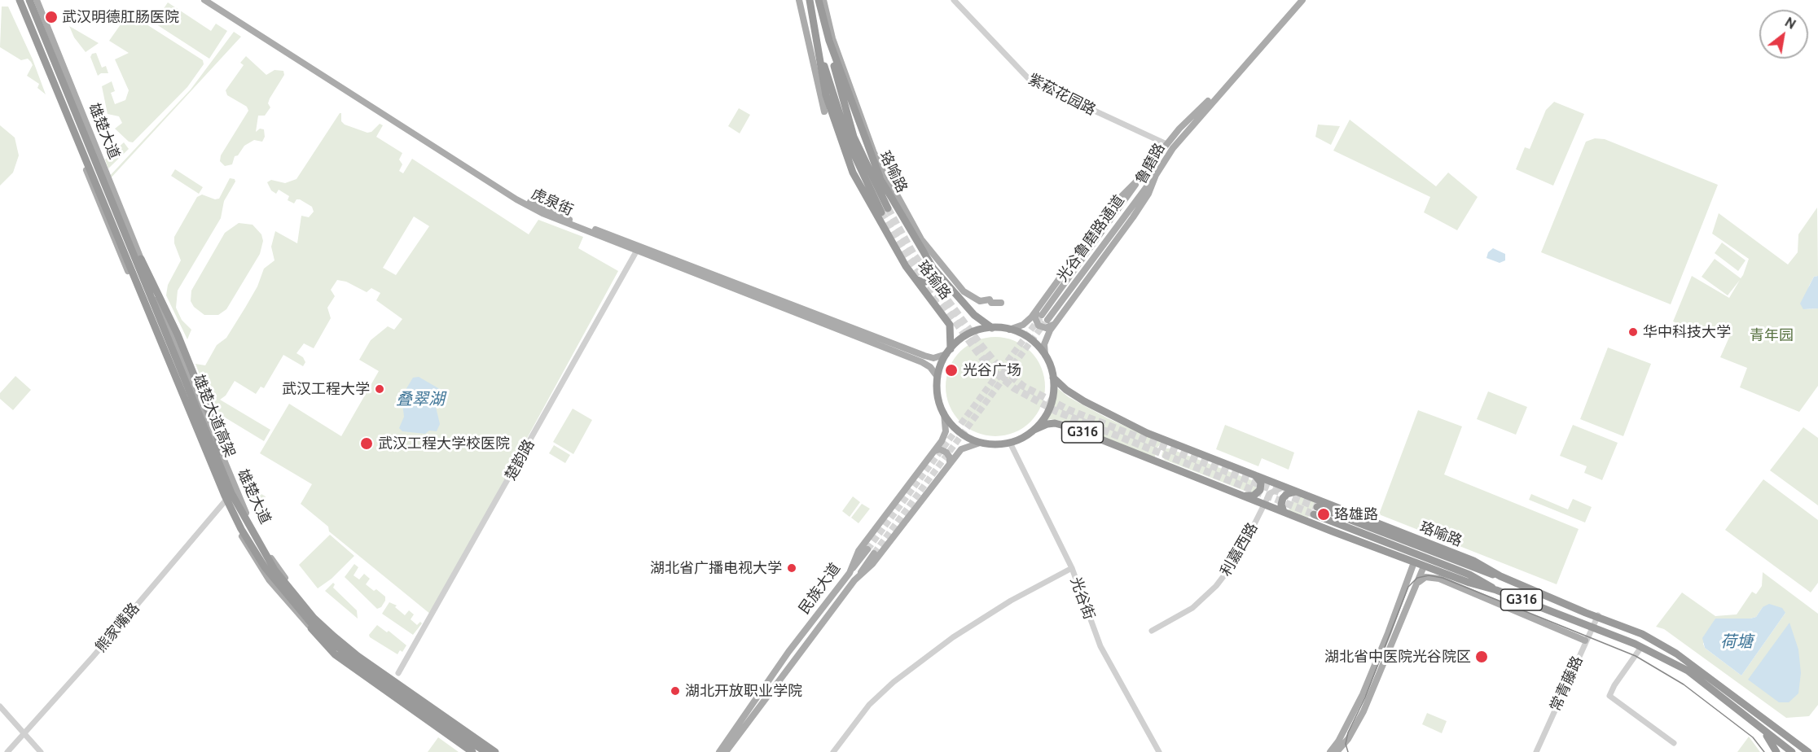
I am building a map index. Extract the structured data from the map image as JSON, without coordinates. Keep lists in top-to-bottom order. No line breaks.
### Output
{"streets":{"highway":["珞喻路","珞瑜路","雄楚大道高架","G316"],"main road":["雄楚大道","鲁磨路","虎泉街","光谷鲁磨路通道","民族大道"],"street":["紫菘花园路","楚韵路","利嘉西路","光谷街","熊家嘴路","常青藤路"]},"crossings":[["紫菘花园路","鲁磨路"],["雄楚大道","雄楚大道高架"],["雄楚大道","熊家嘴路"],["鲁磨路","珞喻路"],["鲁磨路","光谷鲁磨路通道"],["鲁磨路","珞瑜路"],["鲁磨路","G316"],["鲁磨路","民族大道"],["鲁磨路","光谷街"],["珞喻路","珞瑜路"],["珞喻路","G316"],["珞喻路","民族大道"],["珞喻路","光谷街"],["珞喻路","常青藤路"],["虎泉街","楚韵路"],["珞瑜路","G316"],["珞瑜路","民族大道"],["珞瑜路","光谷街"],["G316","利嘉西路"],["G316","民族大道"],["G316","光谷街"],["G316","常青藤路"],["民族大道","光谷街"]],"water":["叠翠湖","荷塘"],"parks":["青年园"],"places":["武汉明德肛肠医院","华中科技大学","光谷广场","武汉工程大学","武汉工程大学校医院","珞雄路","湖北省广播电视大学","湖北省中医院光谷院区","湖北开放职业学院"],"north":"top right"}
